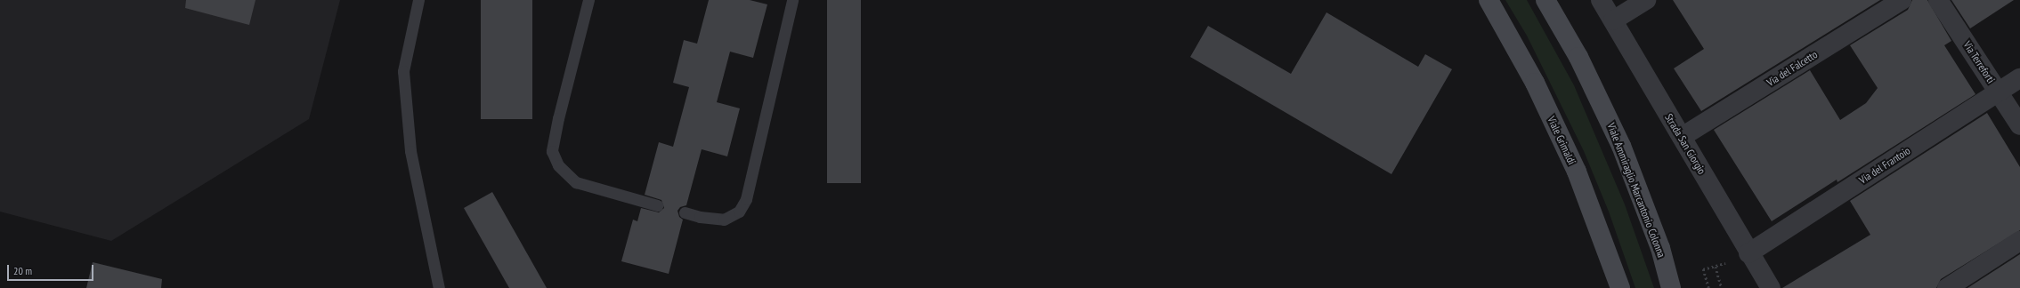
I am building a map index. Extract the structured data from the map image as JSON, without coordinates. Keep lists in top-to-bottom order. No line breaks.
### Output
{"streets":{"main road":["Viale Grimaldi","Viale Ammiraglio Marcantonio Colonna"],"street":["Via Terreforti","Via del Falcetto","Strada San Giorgio","Via del Frantoio"]},"crossings":[["Via Terreforti","Via del Frantoio"],["Via del Falcetto","Strada San Giorgio"],["Strada San Giorgio","Via del Frantoio"]],"scale_bar":"20 m"}
